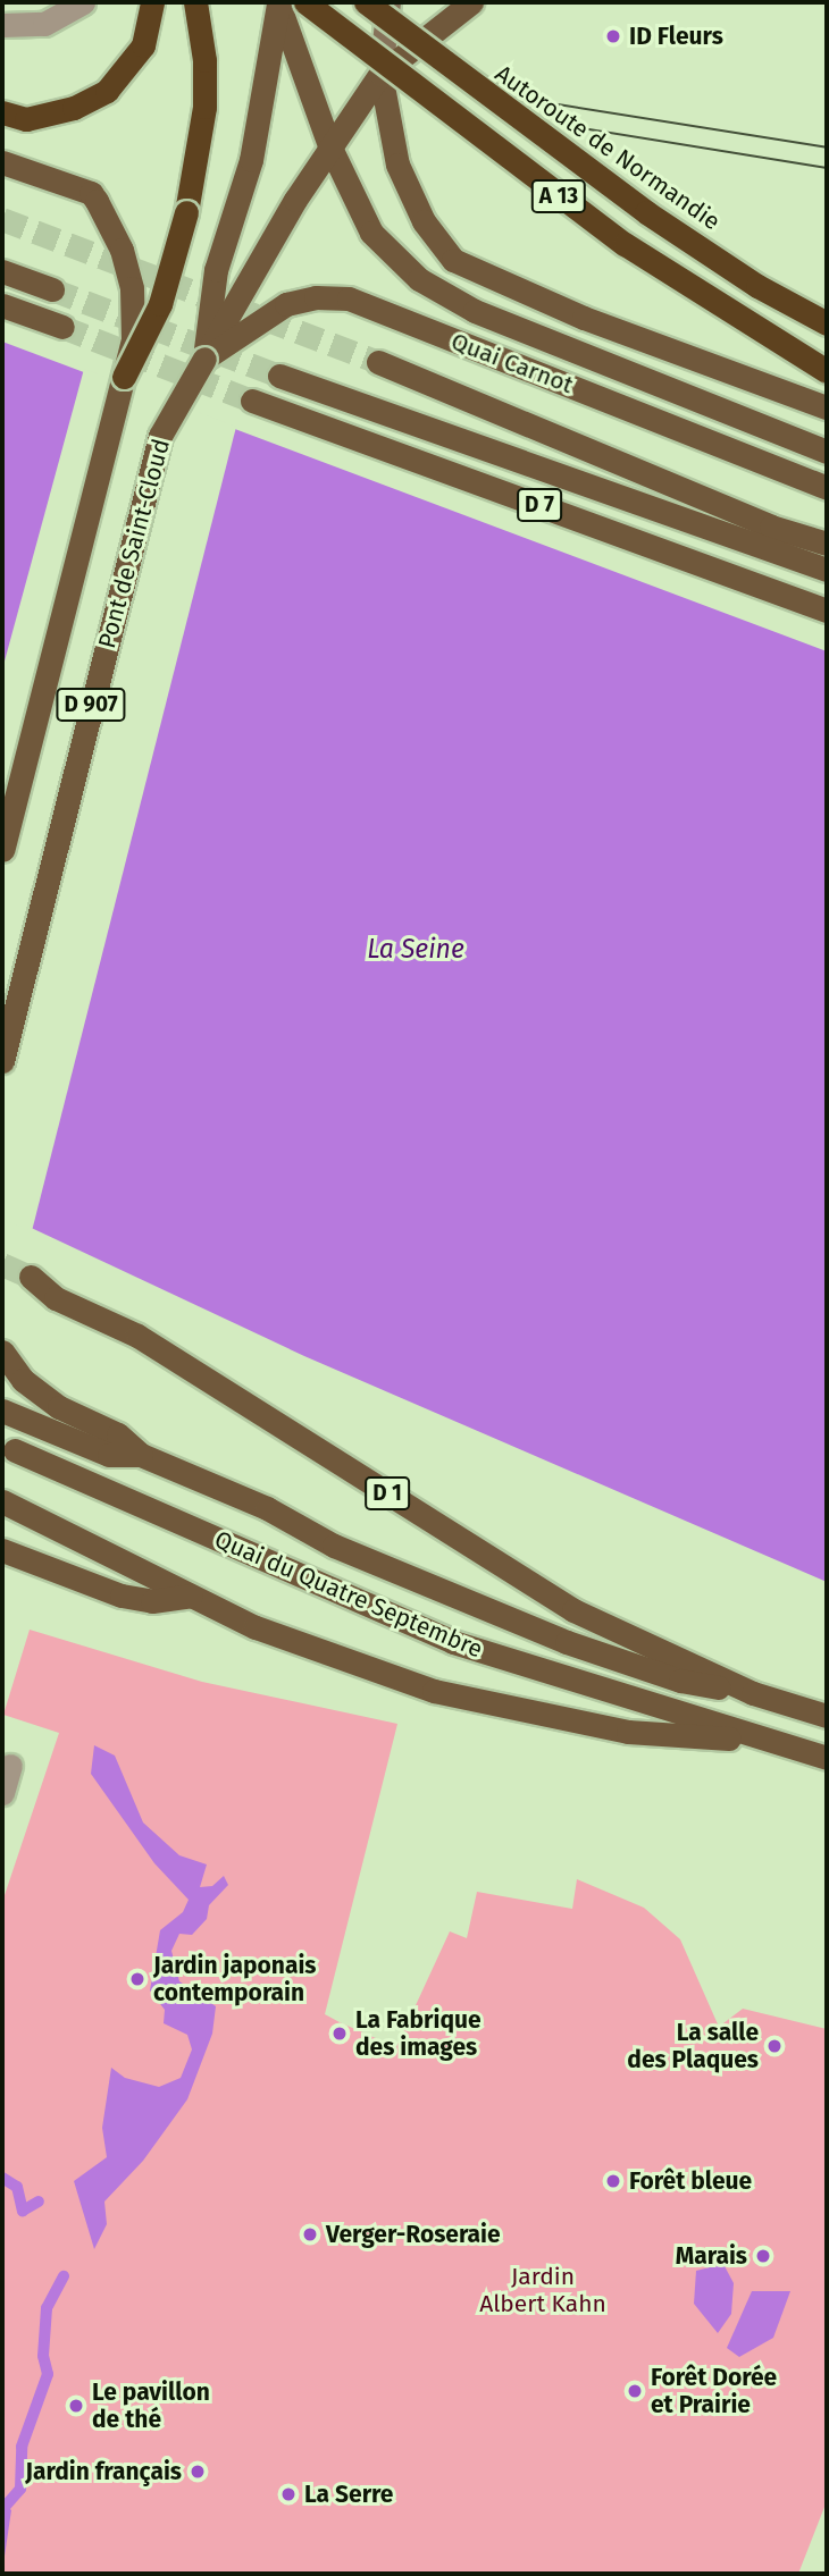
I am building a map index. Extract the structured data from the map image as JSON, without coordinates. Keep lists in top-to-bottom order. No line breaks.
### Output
{"streets":{"highway":["Autoroute de Normandie","A 13"],"main road":["Quai Carnot","D 7","Pont de Saint-Cloud","D 907","D 1","Quai du Quatre Septembre"]},"crossings":[["Quai Carnot","Pont de Saint-Cloud"],["Quai Carnot","D 907"],["Pont de Saint-Cloud","D 907"]],"water":["La Seine"],"parks":["Jardin Albert Kahn"],"places":["ID Fleurs","Jardin japonais contemporain","La Fabrique des images","La salle des Plaques","Forêt bleue","Verger-Roseraie","Marais","Forêt Dorée et Prairie","Le pavillon de thé","Jardin français","La Serre"]}
